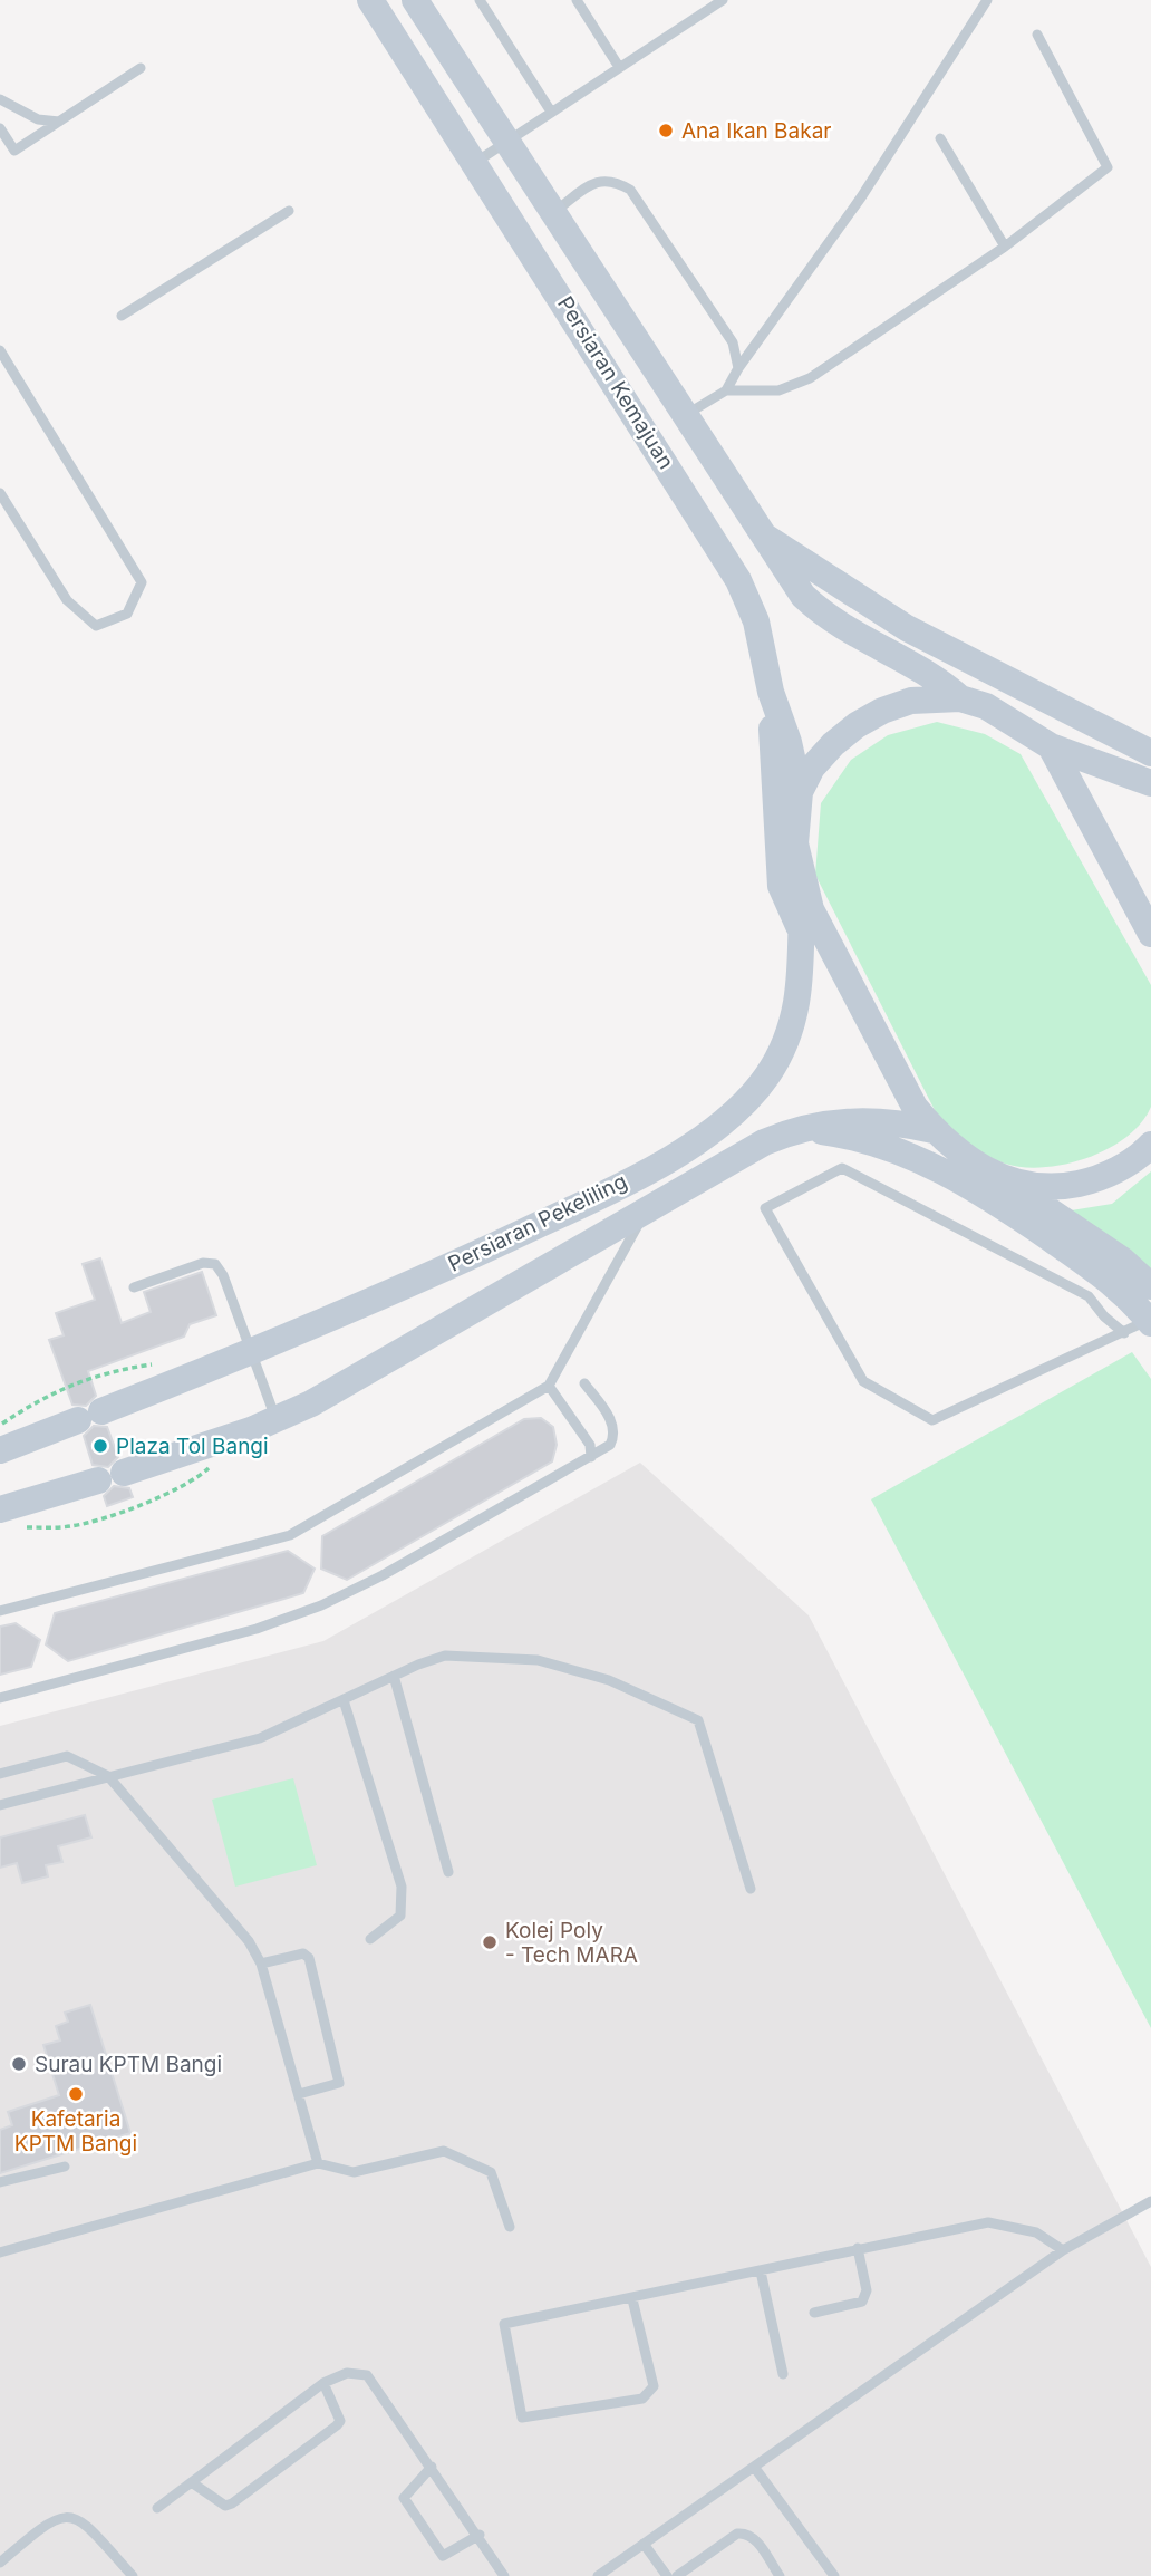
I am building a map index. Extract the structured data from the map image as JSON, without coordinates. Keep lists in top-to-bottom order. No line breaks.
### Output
{"streets":{"main road":["Persiaran Kemajuan","Persiaran Pekeliling"]},"places":["Ana Ikan Bakar","Plaza Tol Bangi","Kolej Poly - Tech MARA","Surau KPTM Bangi","Kafetaria KPTM Bangi"]}
